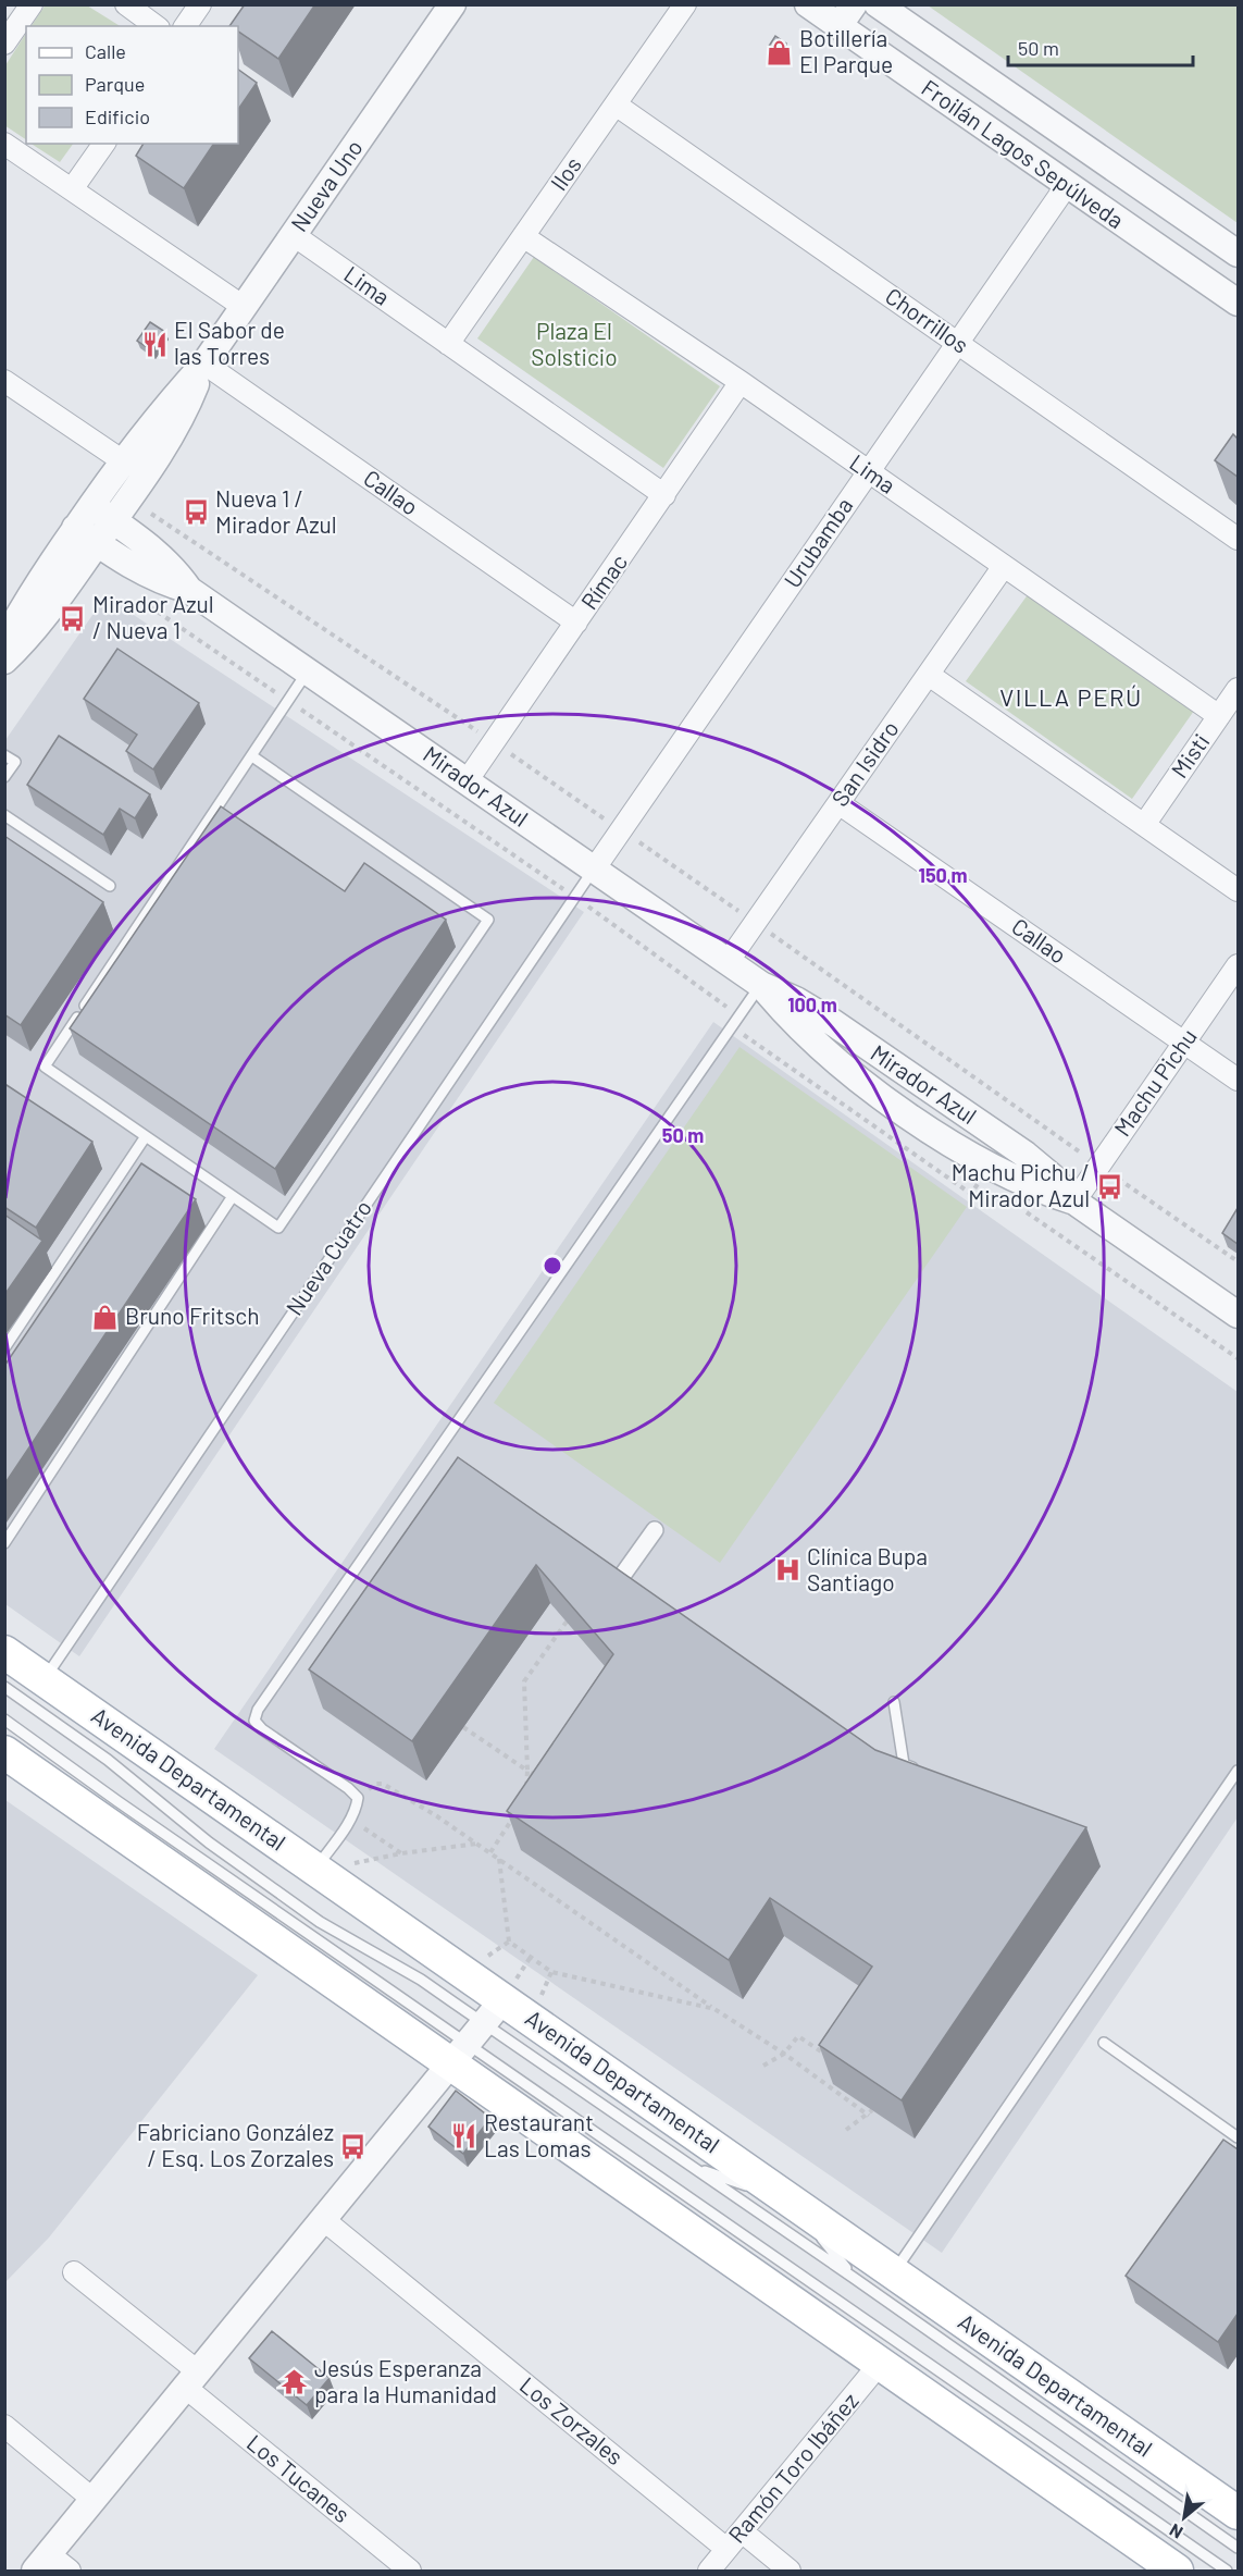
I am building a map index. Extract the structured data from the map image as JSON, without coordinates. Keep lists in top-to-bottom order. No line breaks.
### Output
{"streets":{"main road":["Avenida Departamental"],"street":["Froilán Lagos Sepúlveda","Ilos","Nueva Uno","Lima","Chorrillos","Callao","Urubamba","Rímac","Misti","San Isidro","Mirador Azul","Machu Pichu","Los Zorzales","Ramón Toro Ibáñez","Los Tucanes"],"lane":["Nueva Cuatro"]},"crossings":[["Froilán Lagos Sepúlveda","Urubamba"],["Ilos","Lima"],["Ilos","Chorrillos"],["Nueva Uno","Lima"],["Nueva Uno","Callao"],["Nueva Uno","Mirador Azul"],["Lima","Urubamba"],["Lima","Rímac"],["Lima","Misti"],["Lima","San Isidro"],["Chorrillos","Urubamba"],["Callao","Rímac"],["Callao","San Isidro"],["Callao","Machu Pichu"],["Urubamba","Mirador Azul"],["Urubamba","Nueva Cuatro"],["Rímac","Mirador Azul"],["San Isidro","Mirador Azul"],["Mirador Azul","Machu Pichu"],["Mirador Azul","Nueva Cuatro"],["Nueva Cuatro","Avenida Departamental"],["Los Zorzales","Ramón Toro Ibáñez"]],"districts":["VILLA PERÚ"],"parks":["Plaza El Solsticio"],"places":{"shop":["Botillería El Parque","Bruno Fritsch"],"restaurant":["El Sabor de las Torres","Restaurant Las Lomas"],"bus stop":["Nueva 1 / Mirador Azul","Mirador Azul / Nueva 1","Machu Pichu / Mirador Azul","Fabriciano González / Esq. Los Zorzales"],"hospital":["Clínica Bupa Santiago"],"temple":["Jesús Esperanza para la Humanidad"]},"legend":["Calle","Parque","Edificio"],"scale_bar":"50 m","north":"bottom left","rings":["150 m","100 m","50 m"]}
